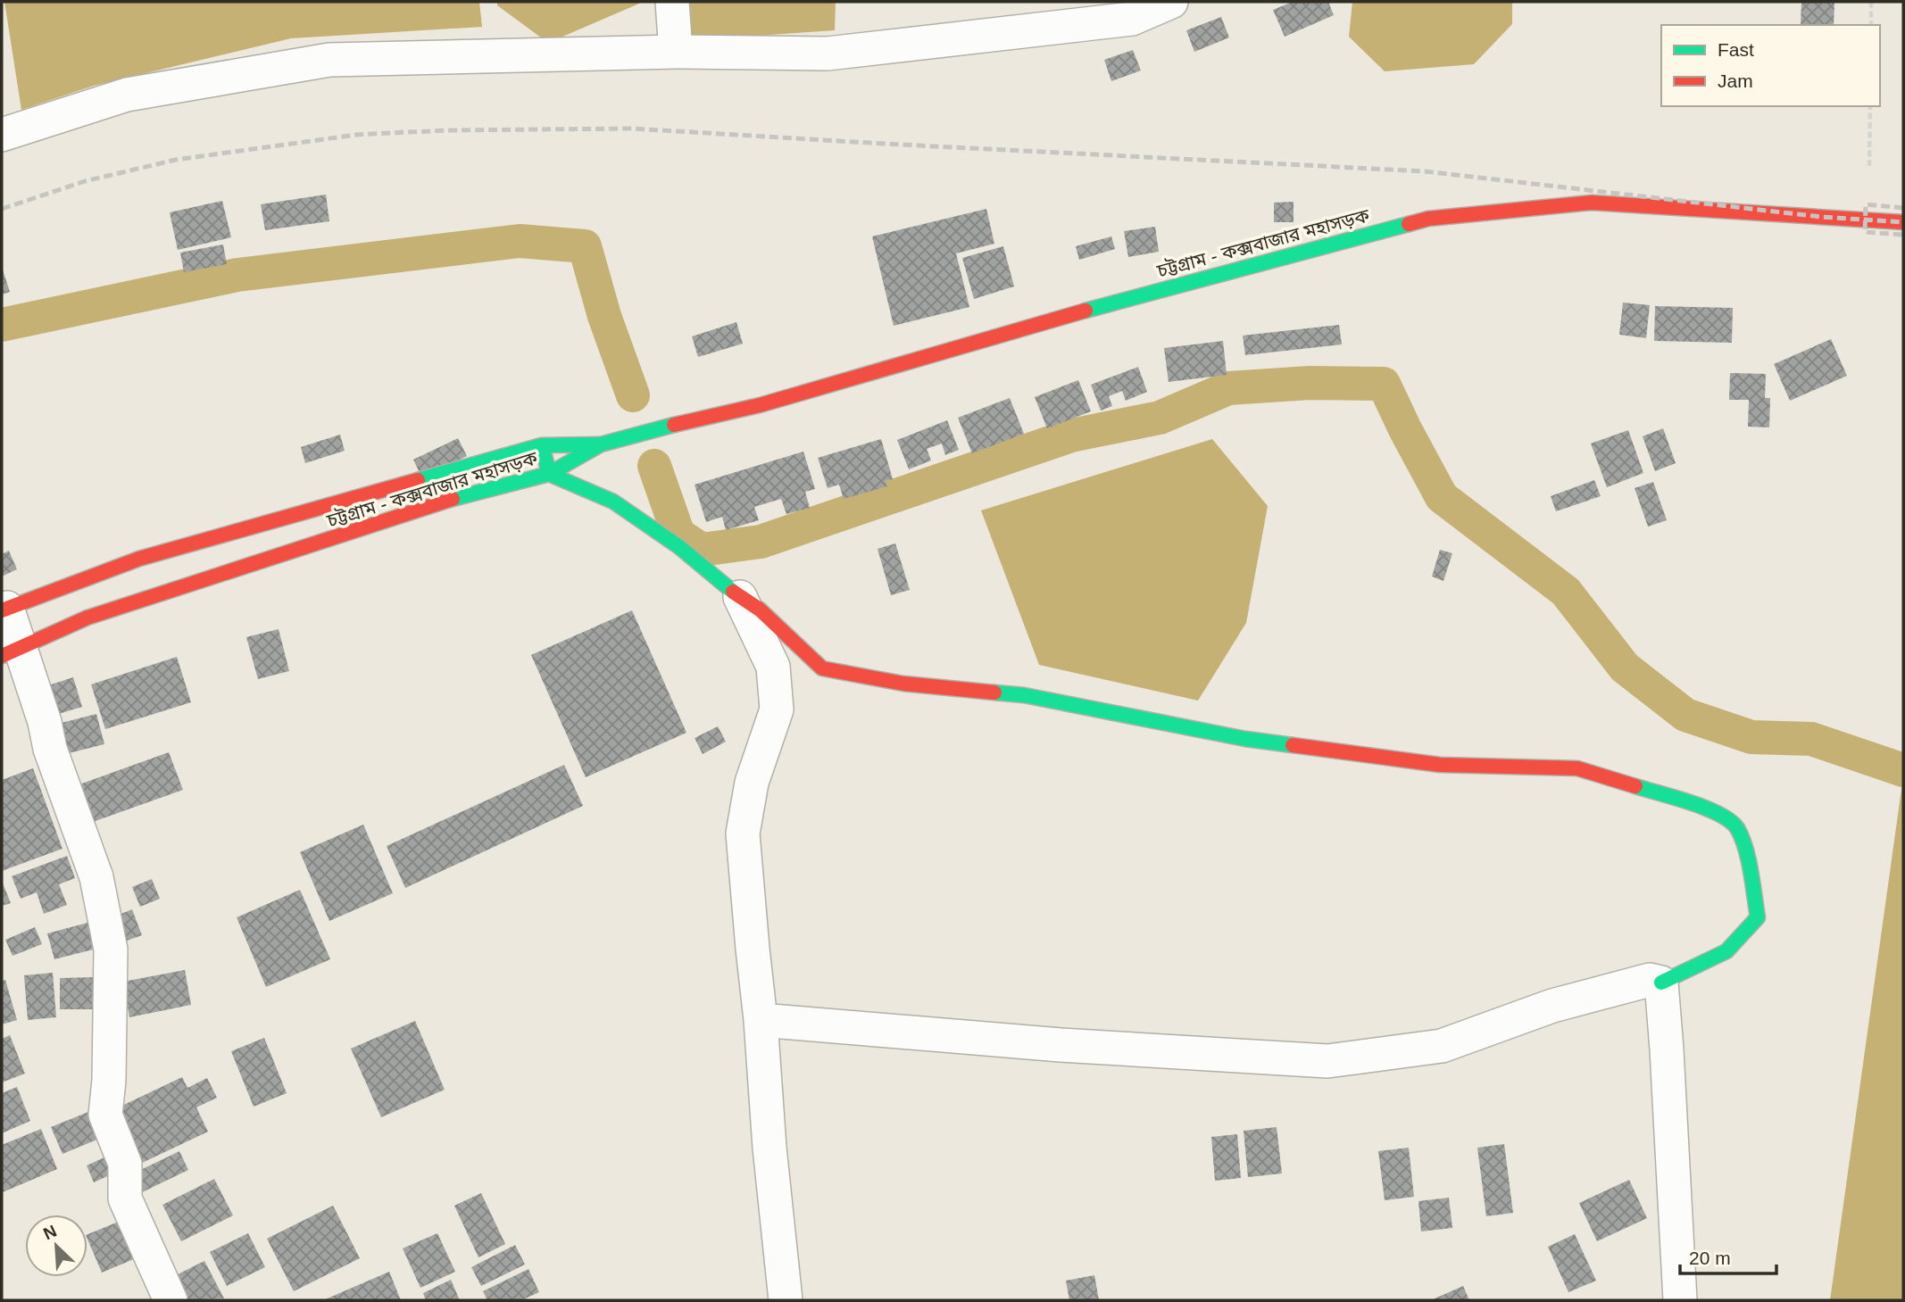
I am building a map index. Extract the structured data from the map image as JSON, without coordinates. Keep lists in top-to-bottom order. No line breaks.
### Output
{"streets":{"main road":["চট্টগ্রাম - কক্সবাজার মহাসড়ক"]},"legend":["Fast","Jam"],"scale_bar":"20 m","north":"top left"}
